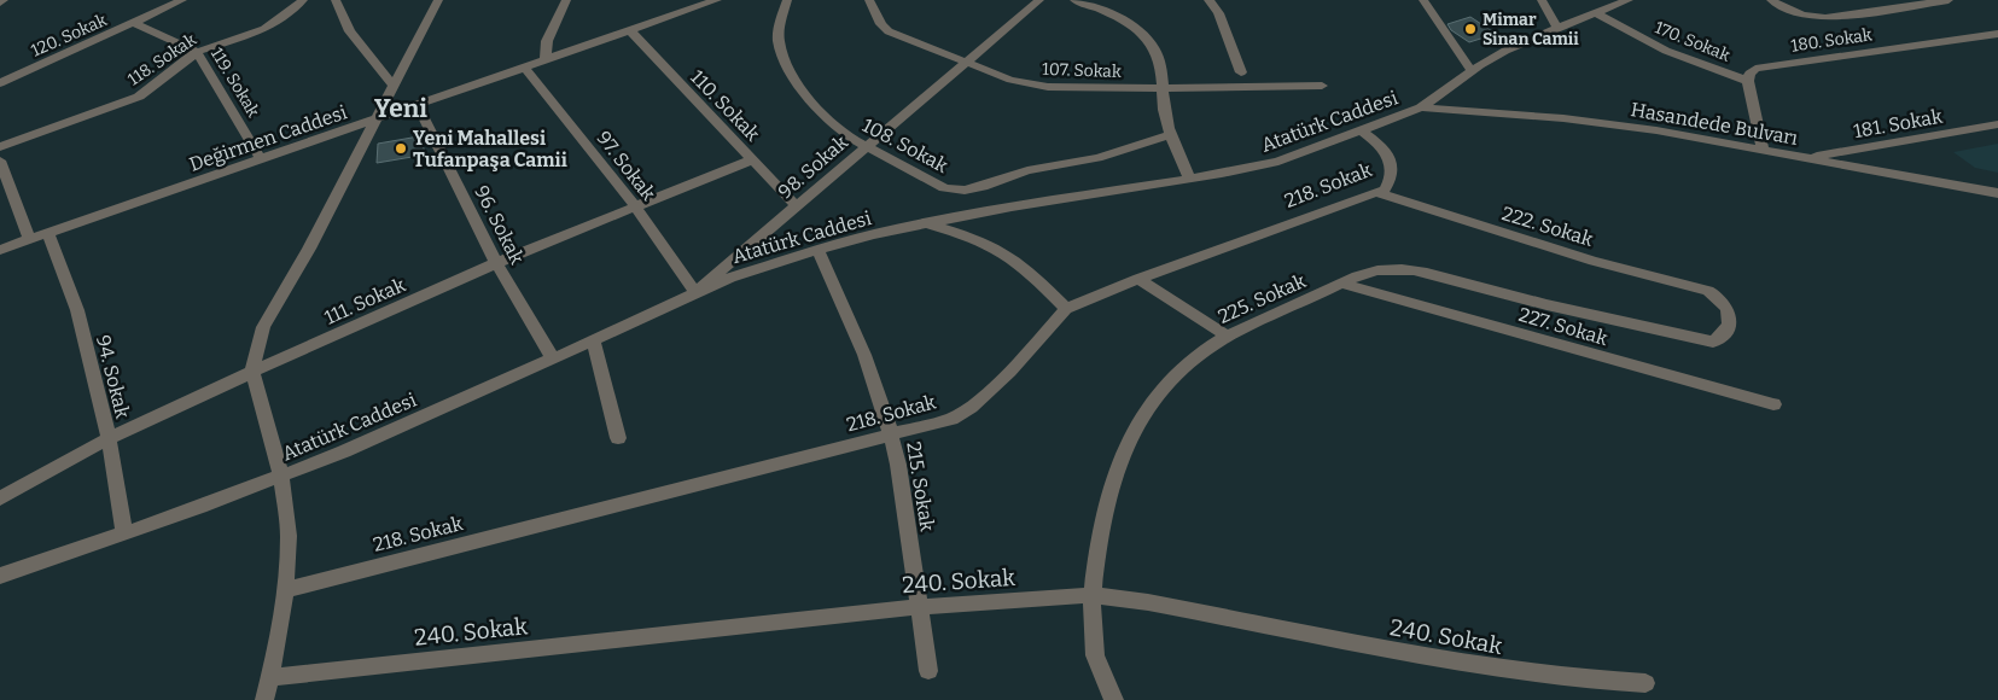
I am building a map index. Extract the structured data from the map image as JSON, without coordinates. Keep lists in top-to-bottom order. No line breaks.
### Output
{"streets":{"street":["120. Sokak","180. Sokak","170. Sokak","118. Sokak","107. Sokak","119. Sokak","110. Sokak","Atatürk Caddesi","Hasandede Bulvarı","181. Sokak","Değirmen Caddesi","108. Sokak","97. Sokak","98. Sokak","218. Sokak","96. Sokak","222. Sokak","225. Sokak","111. Sokak","227. Sokak","94. Sokak","215. Sokak","240. Sokak"]},"crossings":[["120. Sokak","119. Sokak"],["180. Sokak","170. Sokak"],["170. Sokak","Atatürk Caddesi"],["118. Sokak","119. Sokak"],["107. Sokak","98. Sokak"],["119. Sokak","Değirmen Caddesi"],["110. Sokak","Değirmen Caddesi"],["110. Sokak","98. Sokak"],["110. Sokak","111. Sokak"],["Atatürk Caddesi","Hasandede Bulvarı"],["Atatürk Caddesi","97. Sokak"],["Atatürk Caddesi","98. Sokak"],["Atatürk Caddesi","218. Sokak"],["Atatürk Caddesi","96. Sokak"],["Atatürk Caddesi","94. Sokak"],["Atatürk Caddesi","215. Sokak"],["Hasandede Bulvarı","181. Sokak"],["Değirmen Caddesi","97. Sokak"],["Değirmen Caddesi","96. Sokak"],["Değirmen Caddesi","94. Sokak"],["108. Sokak","98. Sokak"],["97. Sokak","98. Sokak"],["97. Sokak","111. Sokak"],["218. Sokak","222. Sokak"],["218. Sokak","215. Sokak"],["96. Sokak","111. Sokak"],["222. Sokak","225. Sokak"],["225. Sokak","227. Sokak"],["225. Sokak","240. Sokak"],["111. Sokak","94. Sokak"],["215. Sokak","240. Sokak"]],"districts":["Yeni"],"places":["Mimar Sinan Camii","Yeni Mahallesi Tufanpaşa Camii"]}
